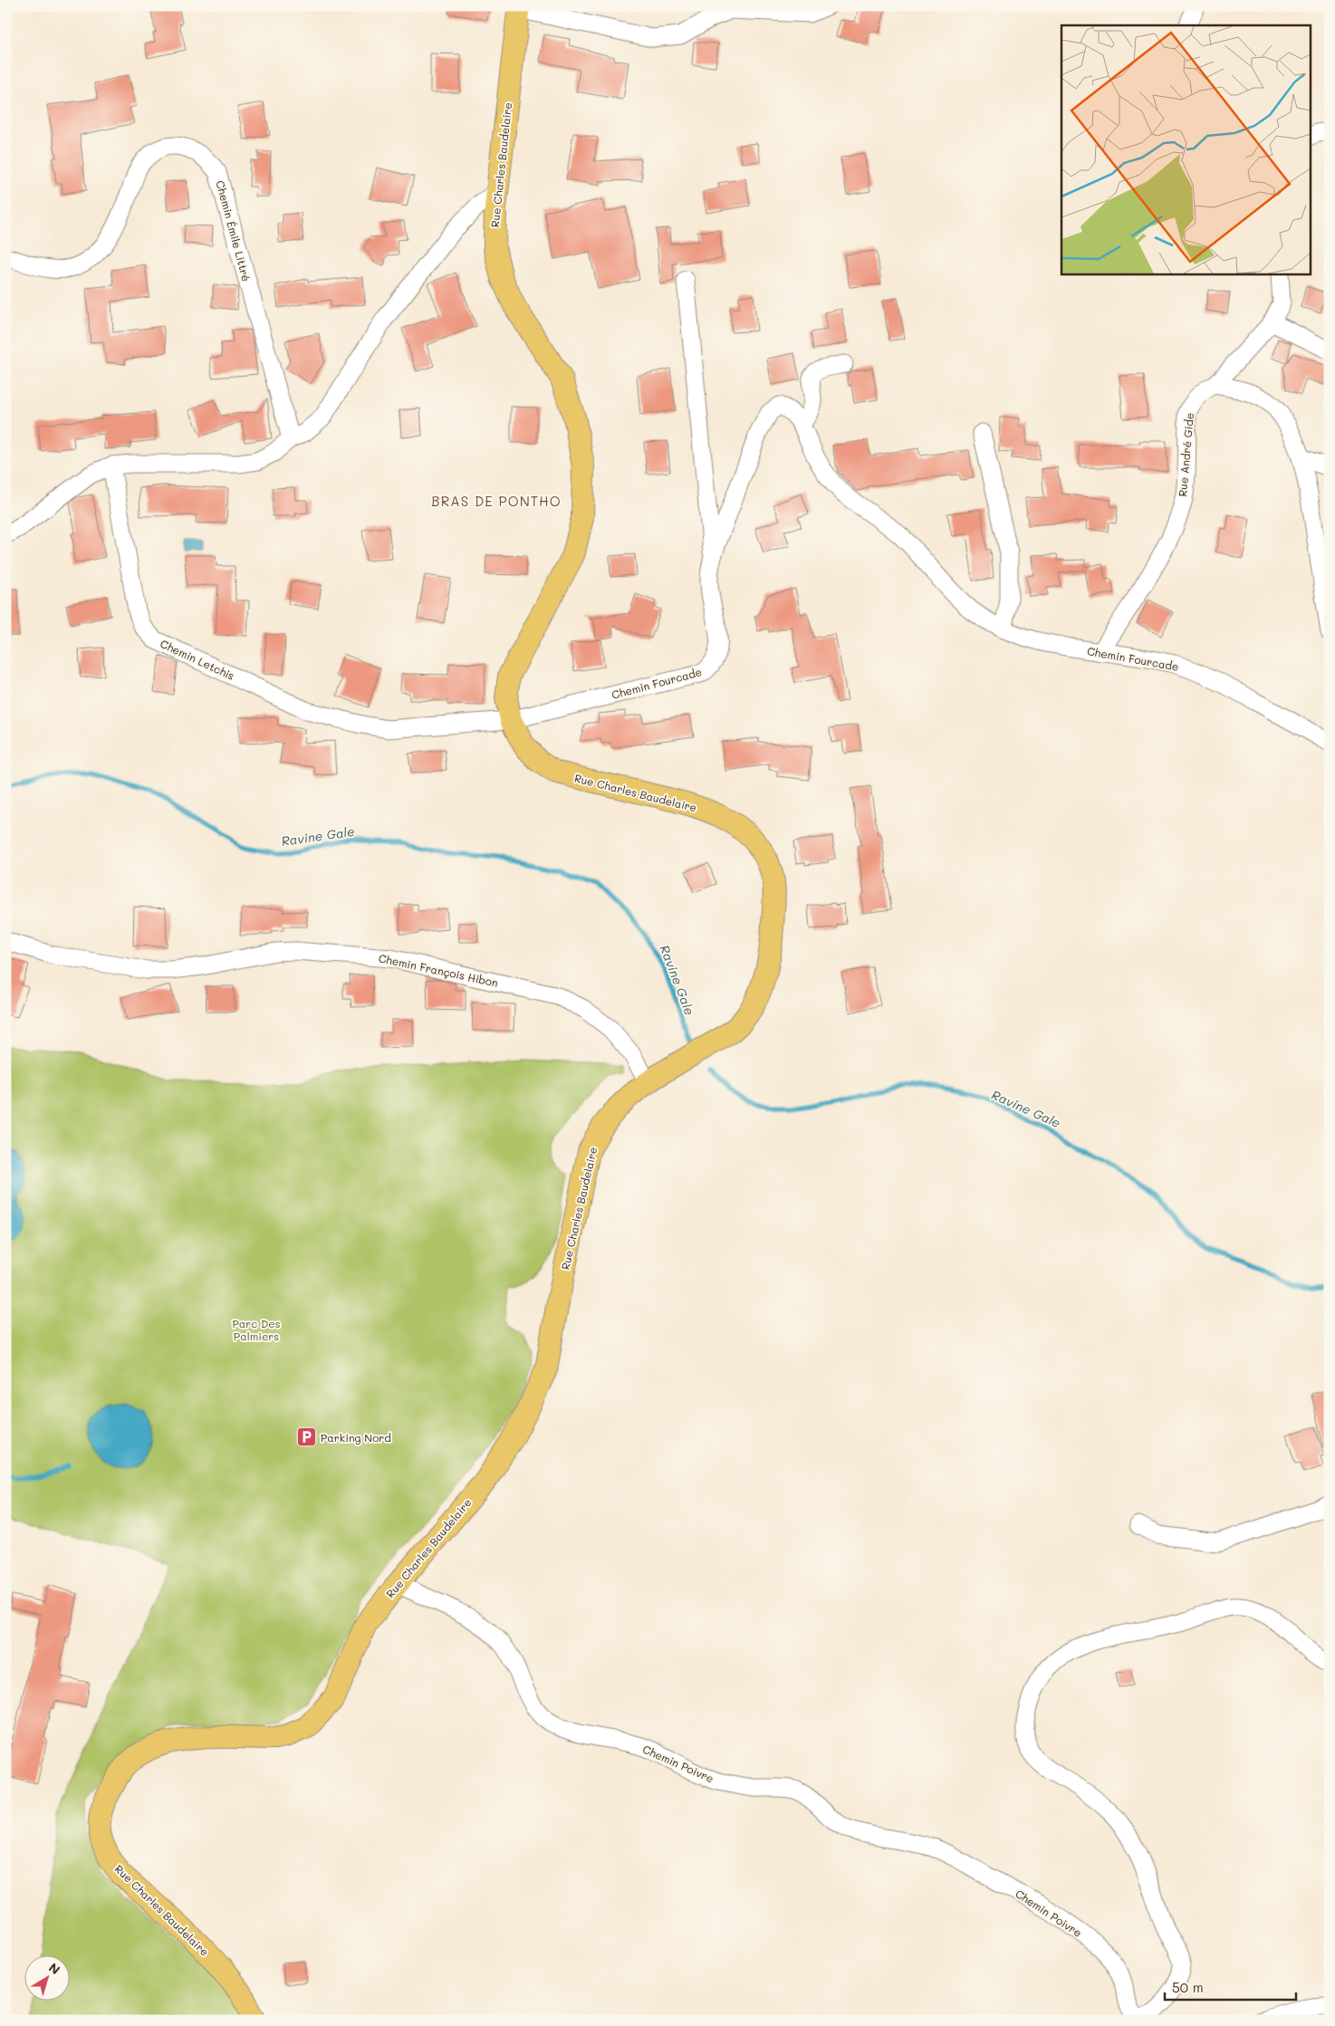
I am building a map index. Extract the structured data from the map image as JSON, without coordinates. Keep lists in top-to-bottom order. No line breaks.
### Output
{"streets":{"main road":["Rue Charles Baudelaire"],"street":["Chemin Émile Littré","Rue André Gide","Chemin Fourcade","Chemin Letchis","Chemin François Hibon","Chemin Poivre"]},"crossings":[["Rue Charles Baudelaire","Chemin Fourcade"],["Rue Charles Baudelaire","Chemin Letchis"],["Rue Charles Baudelaire","Chemin François Hibon"],["Rue Charles Baudelaire","Chemin Poivre"],["Rue André Gide","Chemin Fourcade"],["Chemin Fourcade","Chemin Letchis"]],"districts":["BRAS DE PONTHO"],"water":["Ravine Gale"],"parks":["Parc Des Palmiers"],"places":{"parking":["Parking Nord"]},"scale_bar":"50 m","north":"top right"}
